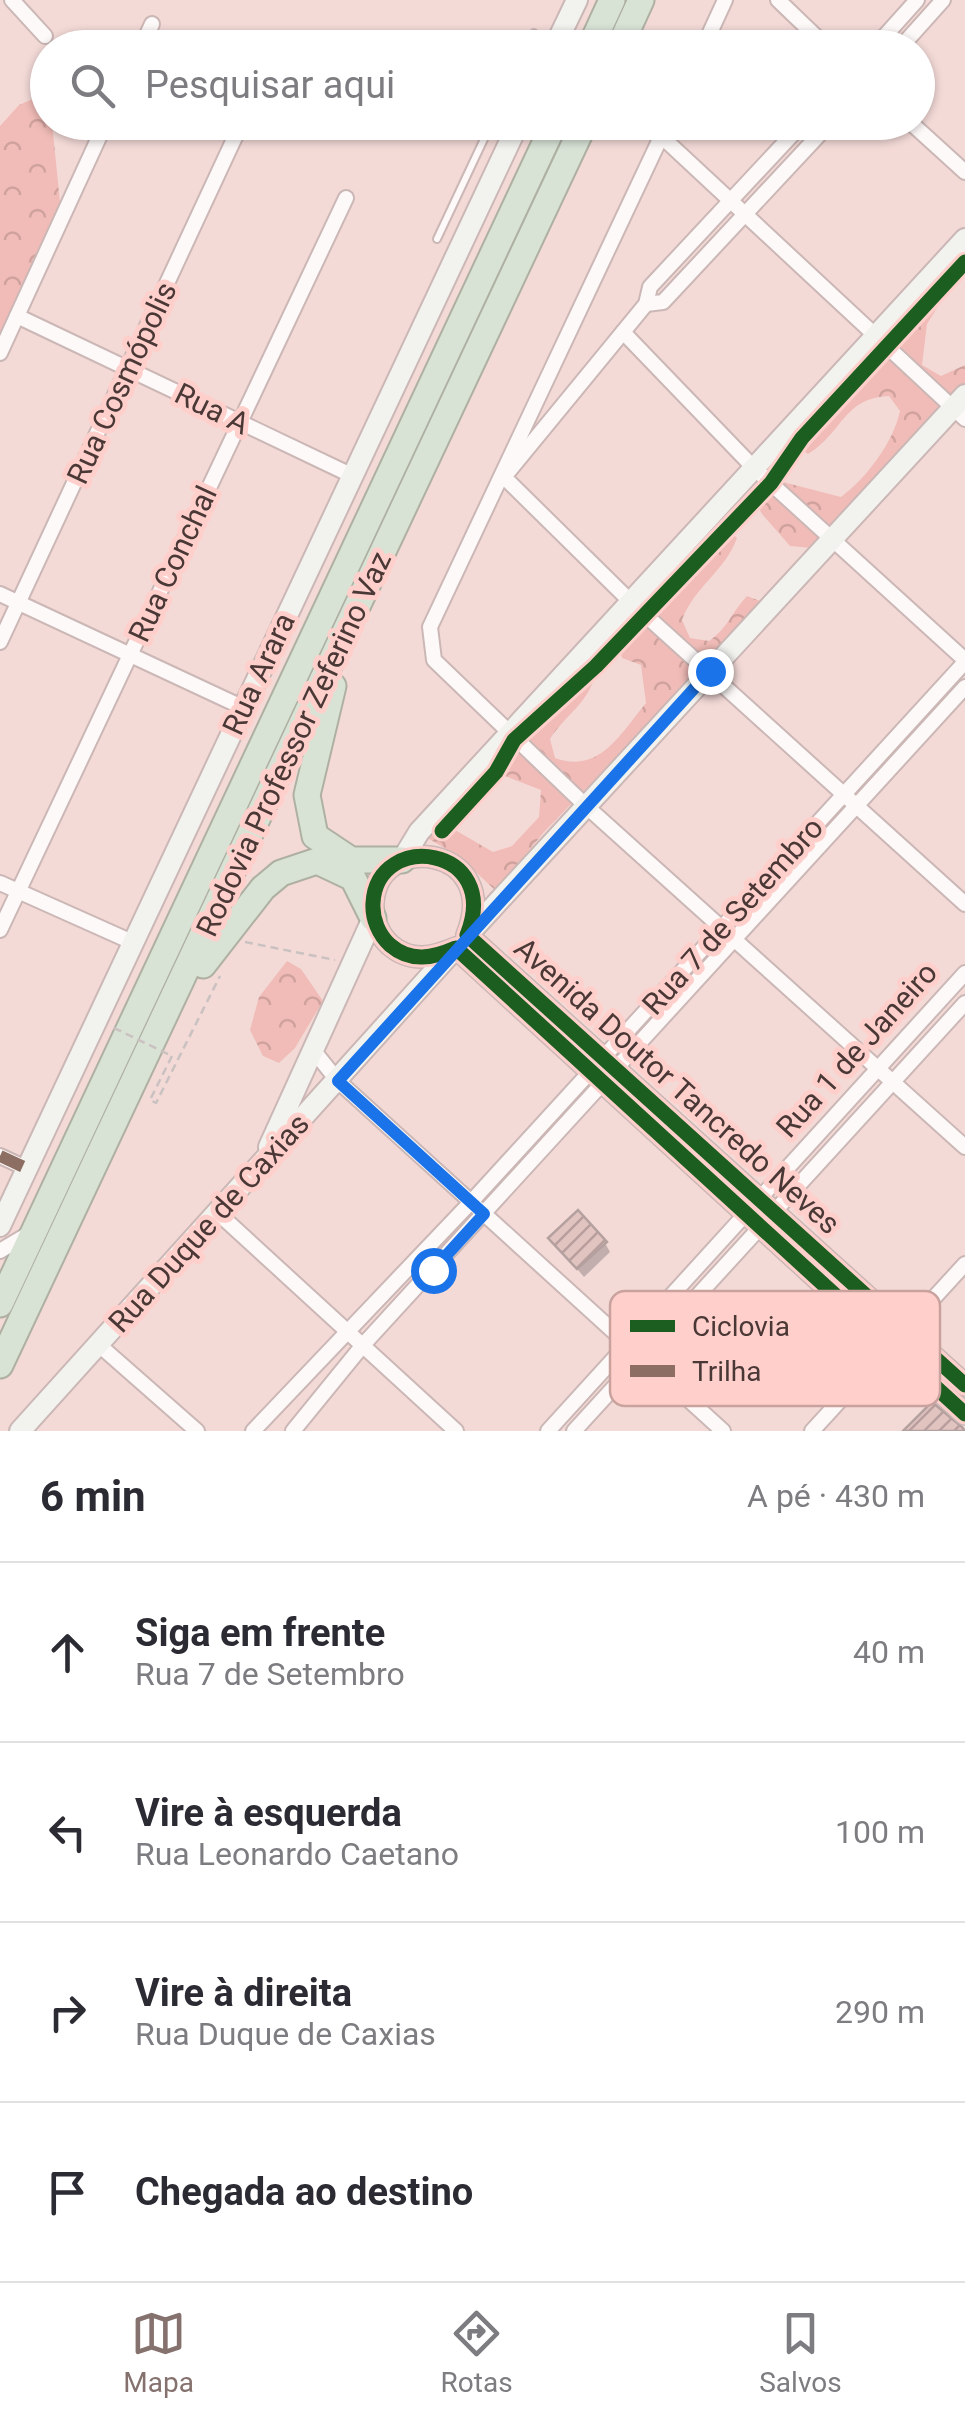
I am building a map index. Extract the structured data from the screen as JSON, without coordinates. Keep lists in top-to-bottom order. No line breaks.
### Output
{"streets":{"highway":["Rodovia Professor Zeferino Vaz"],"street":["Rua Cosmópolis","Rua A","Rua Conchal","Rua Arara","Rua 7 de Setembro","Rua 1 de Janeiro","Avenida Doutor Tancredo Neves","Rua Duque de Caxias"]},"crossings":[["Rua Cosmópolis","Rua A"],["Rua A","Rua Conchal"],["Rua A","Rua Arara"],["Rua 7 de Setembro","Avenida Doutor Tancredo Neves"],["Rua 1 de Janeiro","Avenida Doutor Tancredo Neves"],["Avenida Doutor Tancredo Neves","Rua Duque de Caxias"]],"legend":["Ciclovia","Trilha"],"page":{"search":"Pesquisar aqui","heading":["6 min","A pé · 430 m"],"list":[["Siga em frente","Rua 7 de Setembro","40 m"],["Vire à esquerda","Rua Leonardo Caetano","100 m"],["Vire à direita","Rua Duque de Caxias","290 m"],"Chegada ao destino"],"nav":["Mapa","Rotas","Salvos"]}}
